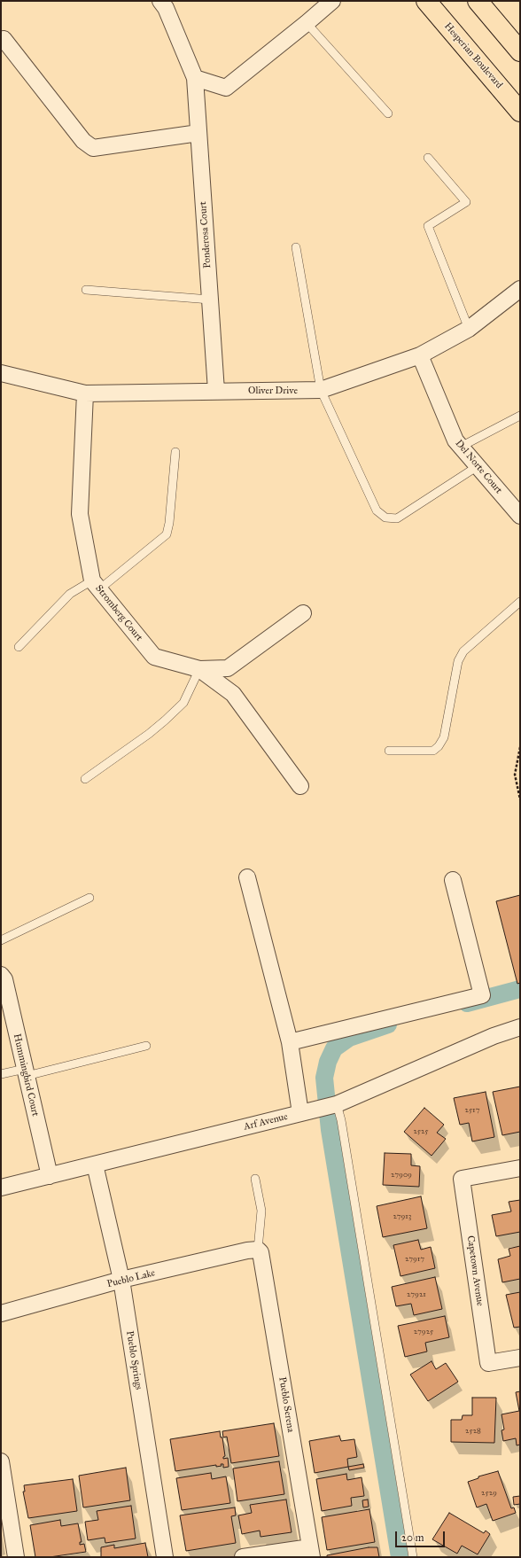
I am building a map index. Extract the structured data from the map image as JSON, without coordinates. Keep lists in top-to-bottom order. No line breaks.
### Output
{"streets":{"main road":["Hesperian Boulevard"],"street":["Ponderosa Court","Oliver Drive","Del Norte Court","Stromberg Court","Hummingbird Court","Arf Avenue","Capetown Avenue","Pueblo Lake","Pueblo Springs","Pueblo Serena"]},"crossings":[["Ponderosa Court","Oliver Drive"],["Oliver Drive","Del Norte Court"],["Oliver Drive","Stromberg Court"],["Hummingbird Court","Arf Avenue"],["Arf Avenue","Pueblo Springs"],["Pueblo Lake","Pueblo Springs"],["Pueblo Lake","Pueblo Serena"]],"house_numbers":["2517","2525","27909","27913","27917","27921","27925","2528","2529"],"scale_bar":"20 m"}
